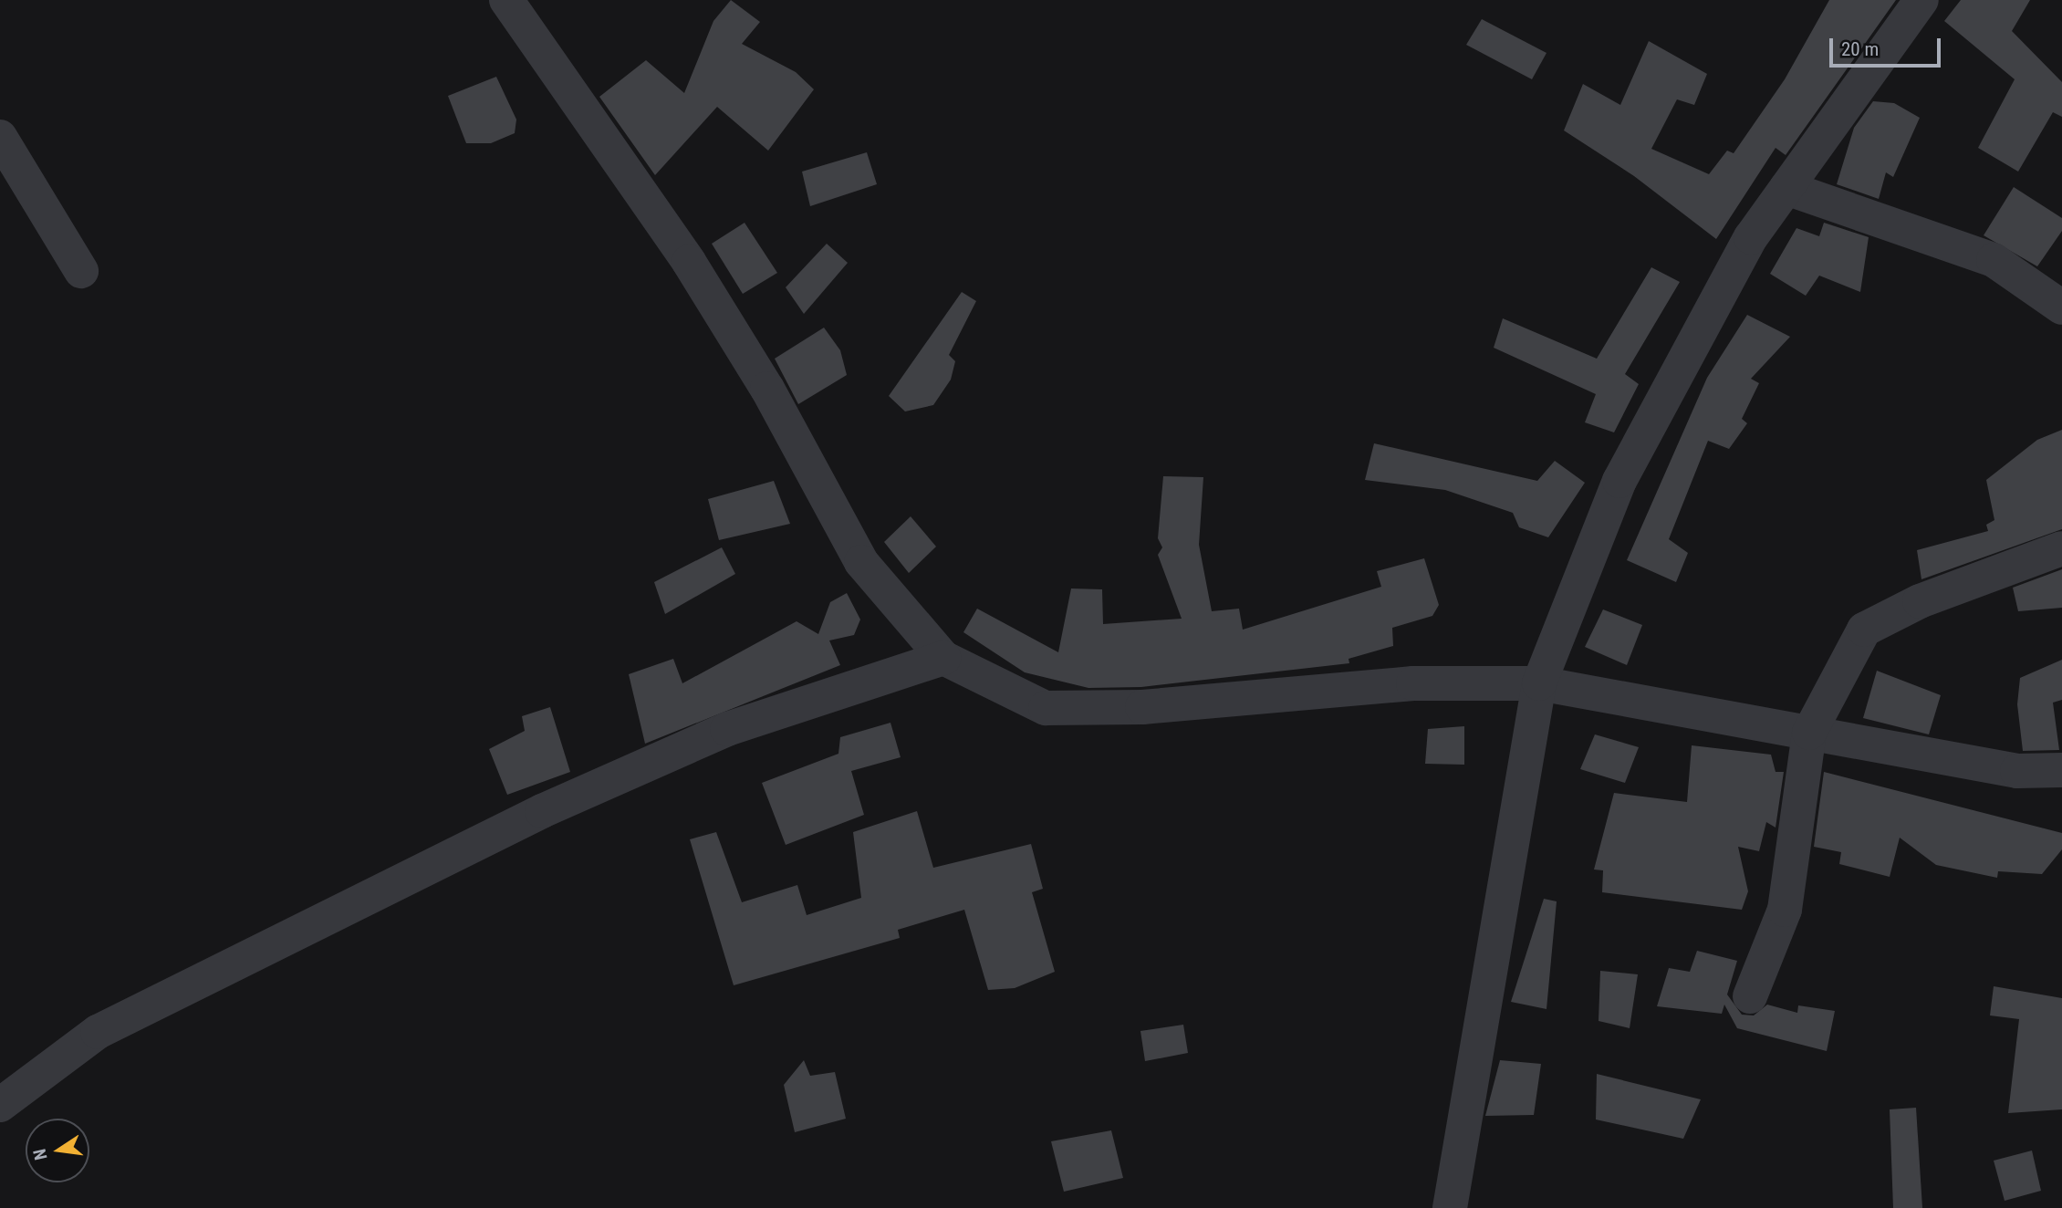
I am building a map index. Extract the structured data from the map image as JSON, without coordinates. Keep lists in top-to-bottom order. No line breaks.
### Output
{"scale_bar":"20 m","north":"left"}
